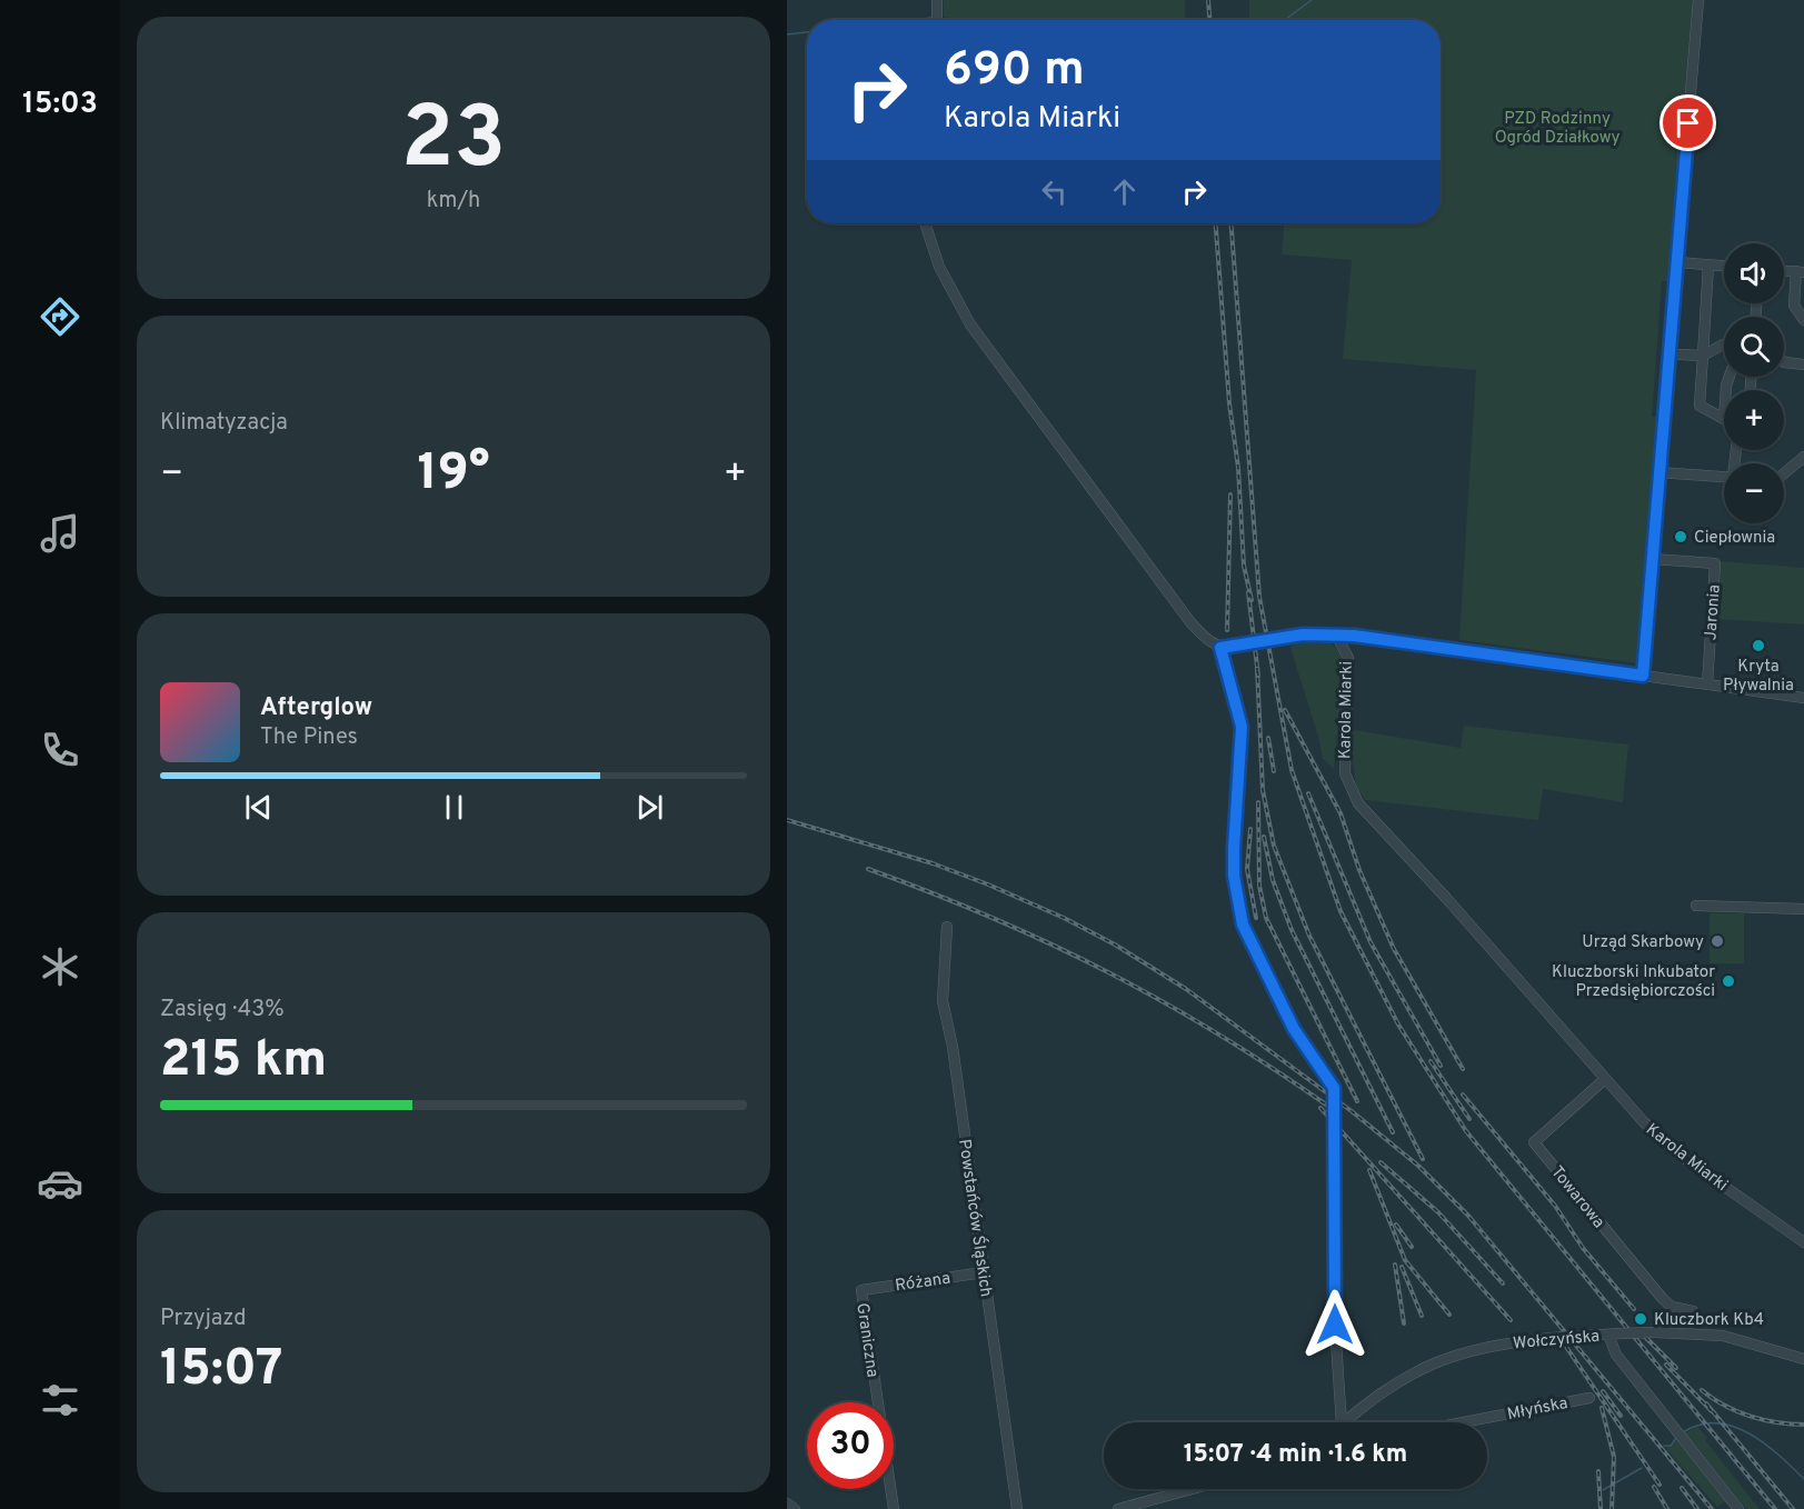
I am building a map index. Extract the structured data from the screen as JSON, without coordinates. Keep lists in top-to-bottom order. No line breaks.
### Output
{"streets":{"street":["Jaronia","Karola Miarki","Towarowa","Powstańców Śląskich","Różana","Wołczyńska","Graniczna","Młyńska"]},"crossings":[["Karola Miarki","Towarowa"],["Powstańców Śląskich","Różana"],["Różana","Graniczna"]],"parks":["PZD Rodzinny Ogród Działkowy"],"places":["Ciepłownia","Kryta Pływalnia","Urząd Skarbowy","Kluczborski Inkubator Przedsiębiorczości","Kluczbork Kb4"],"page":{"tabs":"15:03","tile":[["23","km/h"],"Klimatyzacja",["Zasięg · 43%","215 km"],["Przyjazd","15:07"]],"turn":["690 m","Karola Miarki"],"map_buttons":["+","−"],"heat":["−","19°","+"],"song":["Afterglow","The Pines"],"limit":"30","trip":"15:07 · 4 min · 1.6 km"}}
